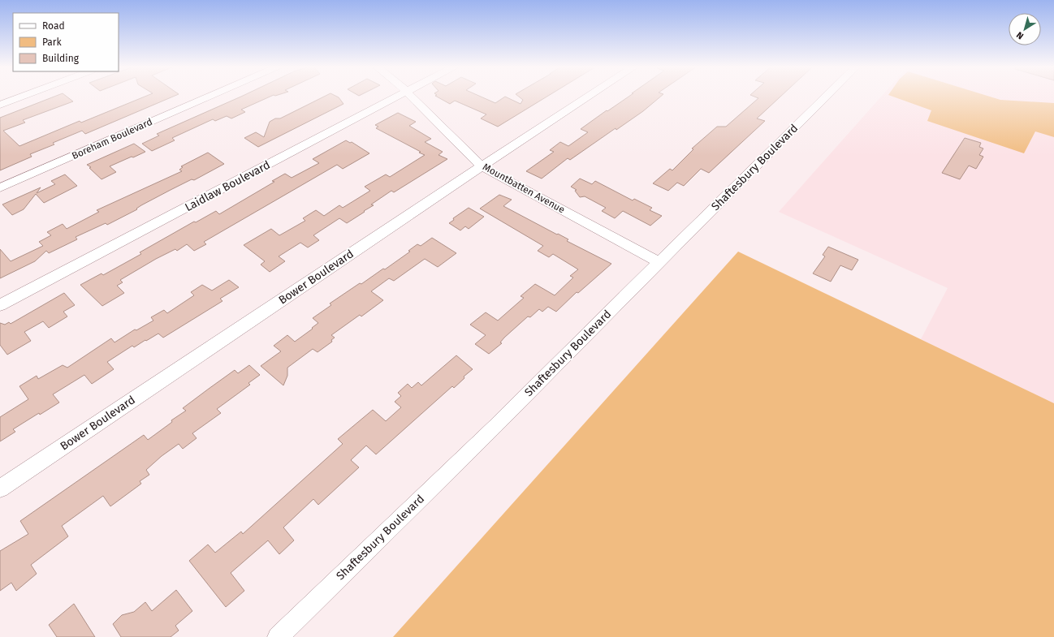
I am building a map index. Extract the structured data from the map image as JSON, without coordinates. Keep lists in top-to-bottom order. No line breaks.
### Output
{"streets":{"street":["Boreham Boulevard","Shaftesbury Boulevard","Laidlaw Boulevard","Mountbatten Avenue","Bower Boulevard"]},"crossings":[["Shaftesbury Boulevard","Mountbatten Avenue"],["Mountbatten Avenue","Bower Boulevard"]],"legend":["Road","Park","Building"],"north":"bottom left"}
